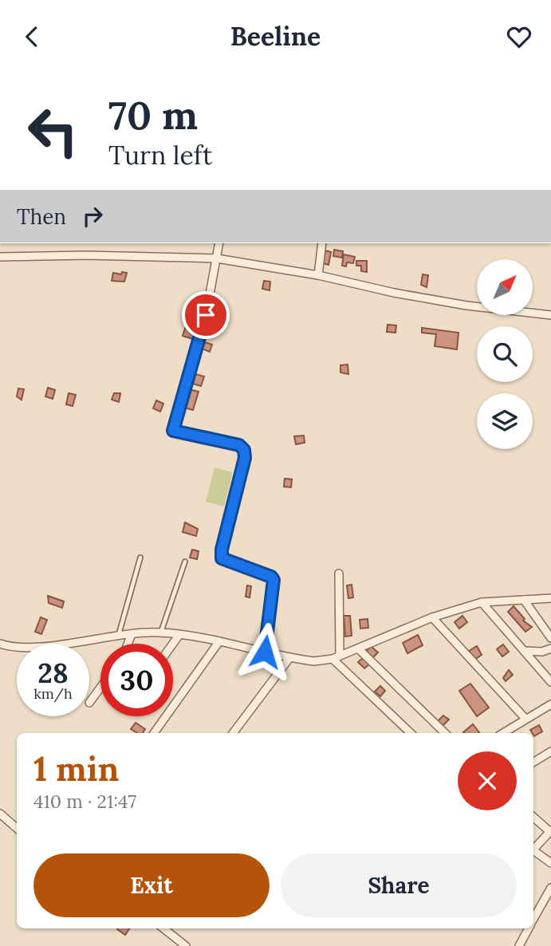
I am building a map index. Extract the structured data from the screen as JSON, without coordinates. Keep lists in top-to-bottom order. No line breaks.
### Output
{"north":"top right","page":{"header":"Beeline","turn":["70 m","Turn left"],"then":"Then","speed":"28 km/h","limit":"30","heading":["1 min","410 m · 21:47"],"buttons":["Exit","Share"]}}
